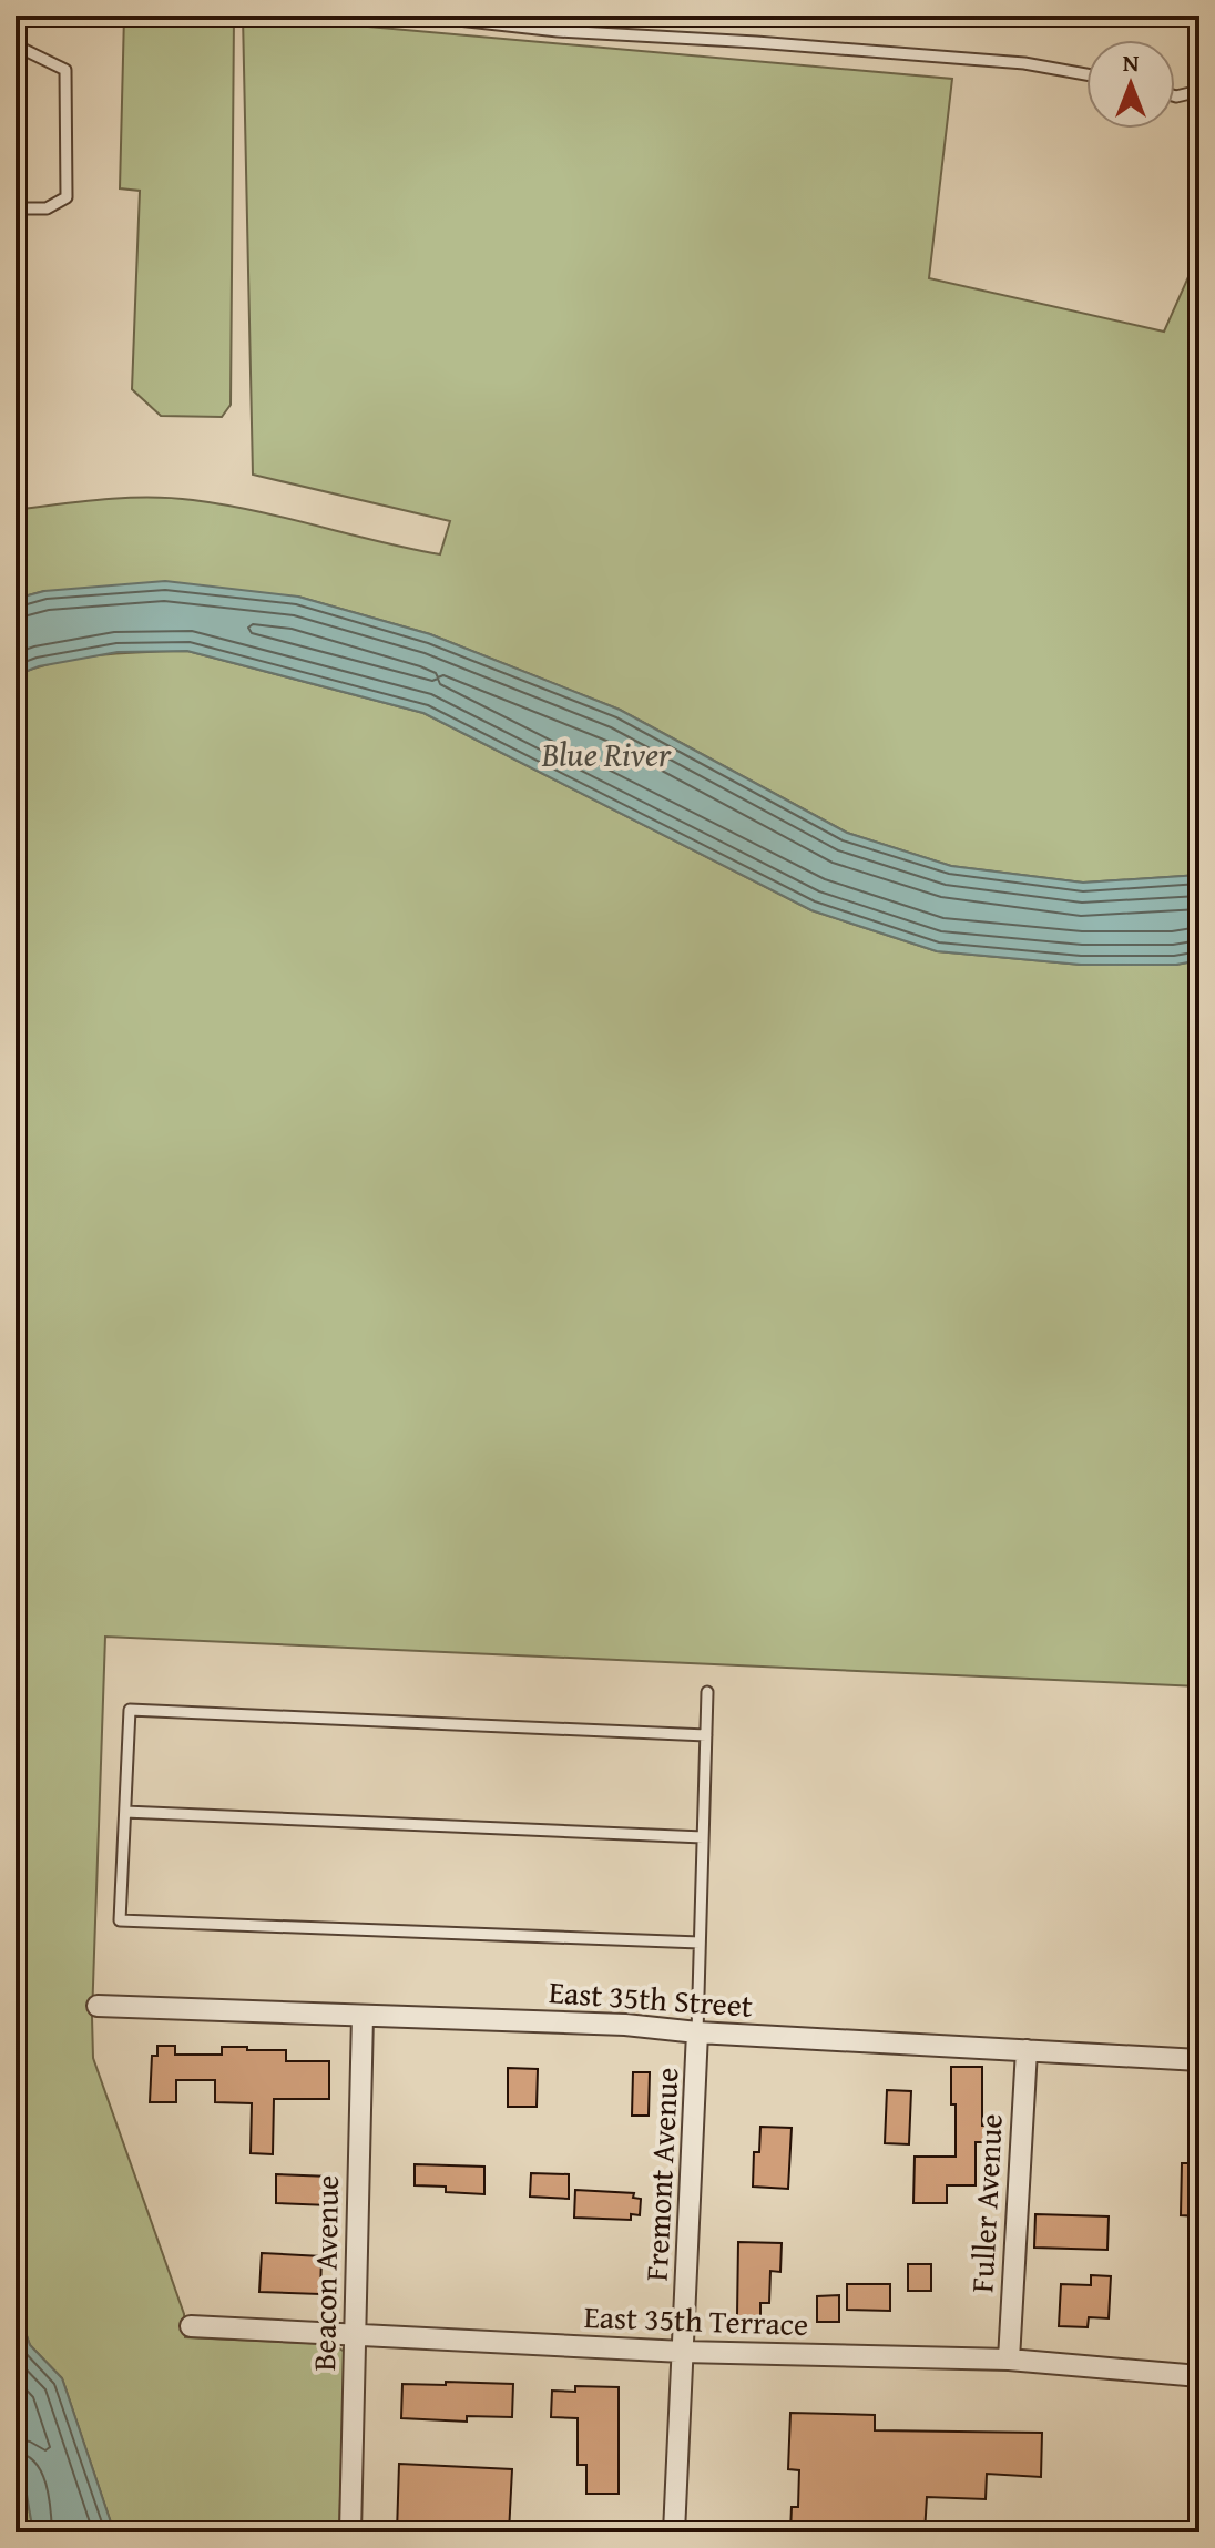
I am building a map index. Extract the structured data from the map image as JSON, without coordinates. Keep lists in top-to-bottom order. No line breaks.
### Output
{"streets":{"street":["East 35th Street","Fremont Avenue","Fuller Avenue","Beacon Avenue","East 35th Terrace"]},"crossings":[["East 35th Street","Fremont Avenue"],["East 35th Street","Fuller Avenue"],["East 35th Street","Beacon Avenue"],["Fremont Avenue","East 35th Terrace"],["Fuller Avenue","East 35th Terrace"],["Beacon Avenue","East 35th Terrace"]],"water":["Blue River"],"north":"top"}
